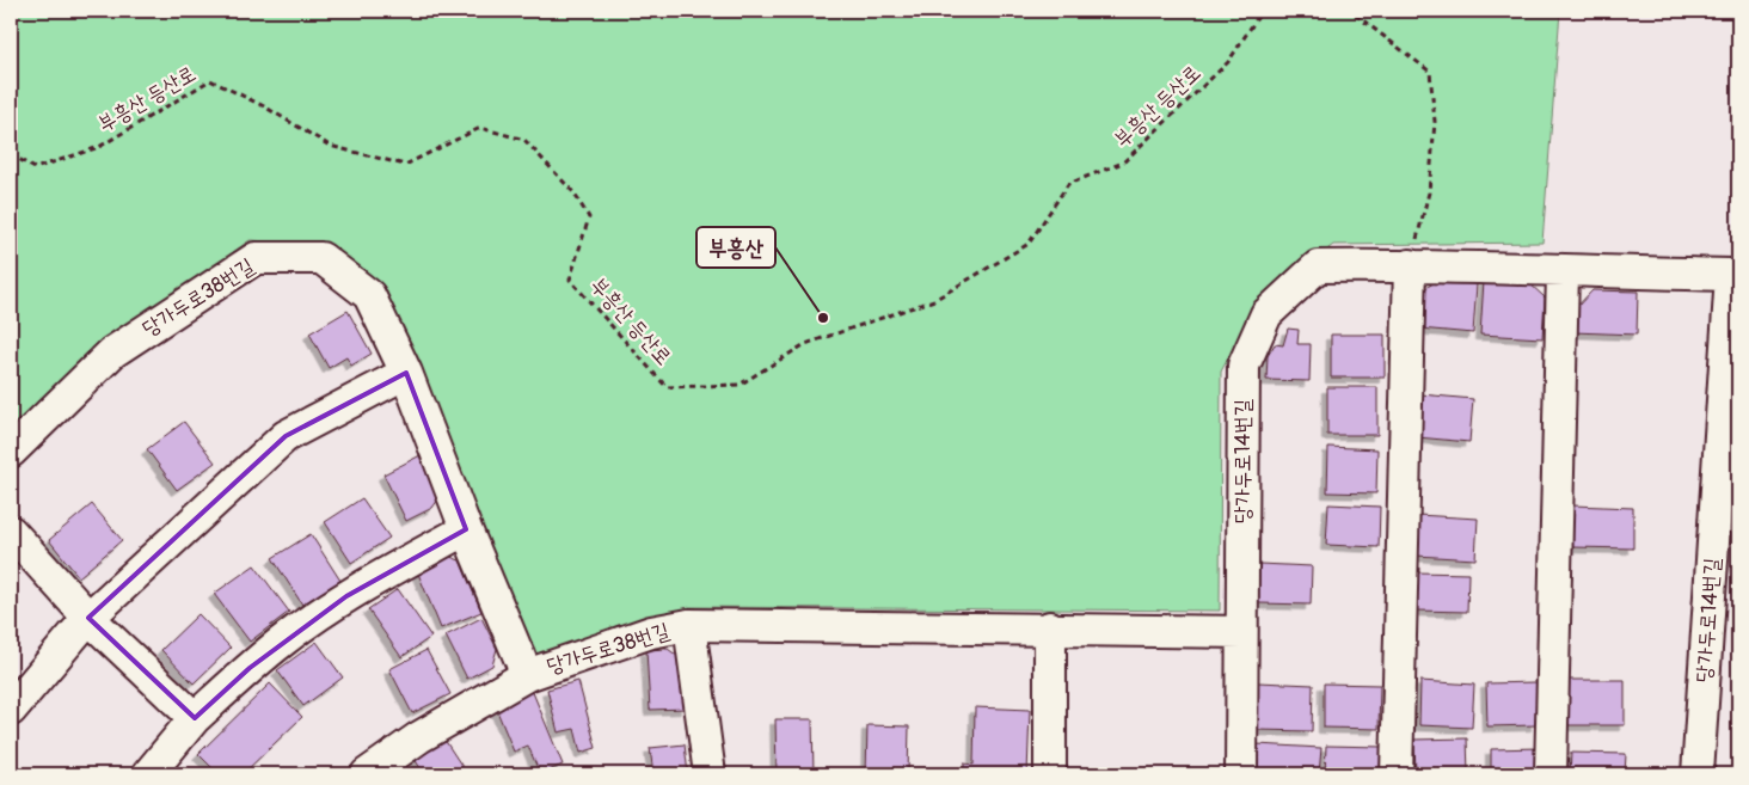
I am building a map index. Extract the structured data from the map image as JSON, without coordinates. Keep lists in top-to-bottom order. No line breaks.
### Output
{"streets":{"street":["당가두로38번길","당가두로14번길"],"path":["부흥산 등산로"]},"crossings":[["당가두로38번길","당가두로14번길"]],"places":["부흥산"]}
